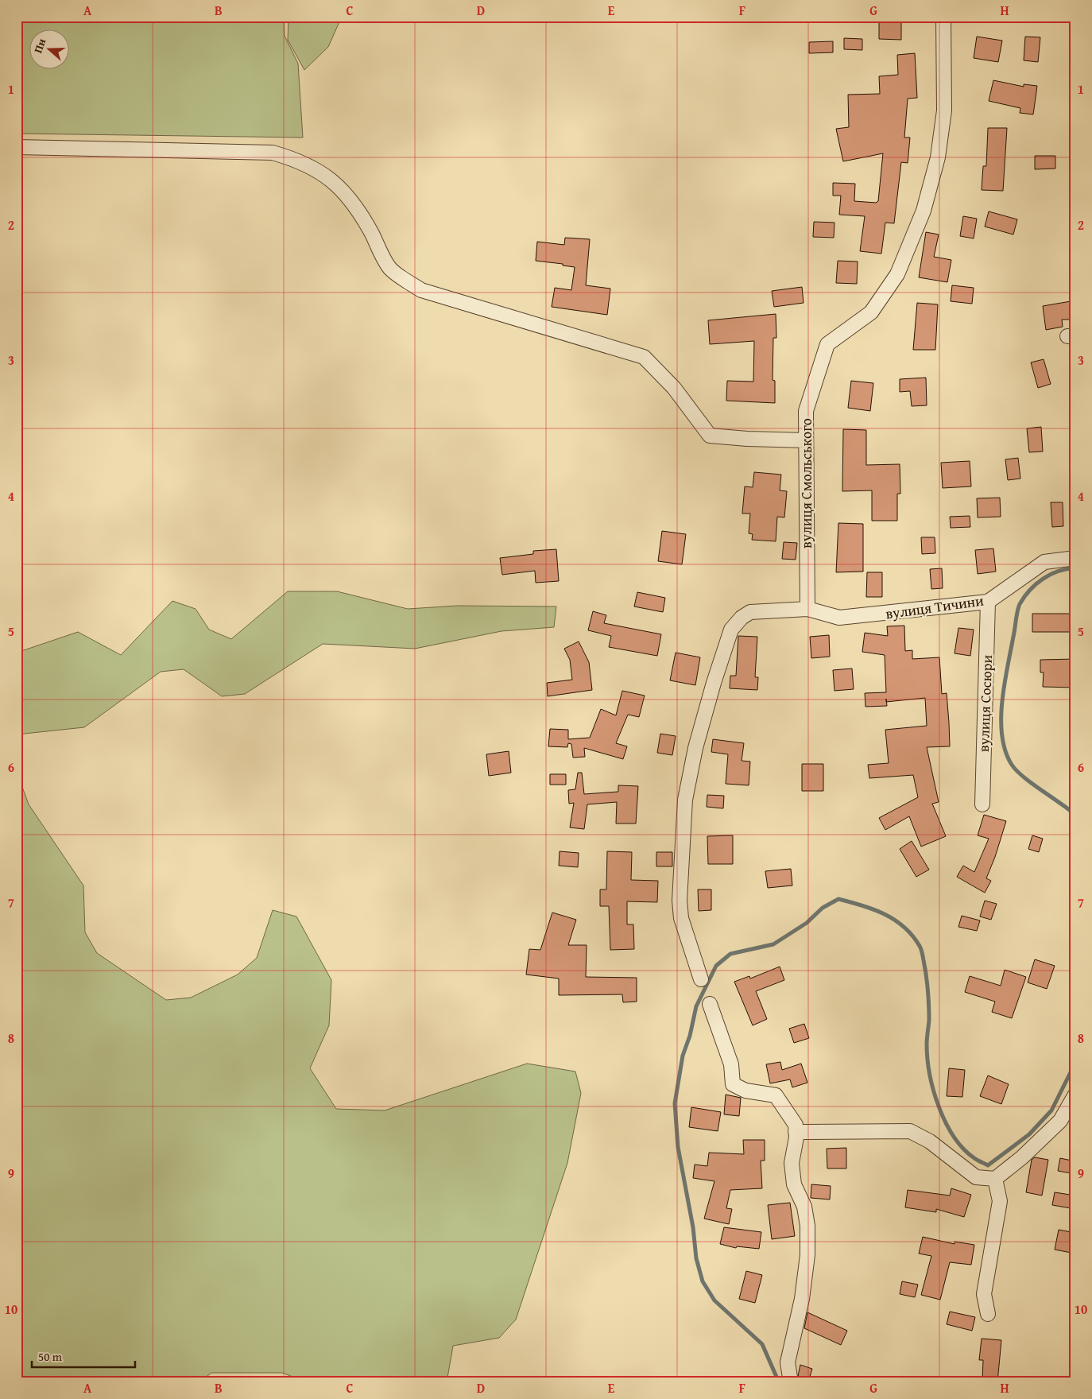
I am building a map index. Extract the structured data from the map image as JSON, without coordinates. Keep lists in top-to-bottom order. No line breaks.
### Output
{"streets":{"street":["вулиця Смольського","вулиця Тичини","вулиця Сосюри"]},"crossings":[["вулиця Смольського","вулиця Тичини"],["вулиця Тичини","вулиця Сосюри"]],"scale_bar":"50 m","north":"left","grid":{"columns":["A","B","C","D","E","F","G","H"],"rows":["1","2","3","4","5","6","7","8","9","10"]}}
